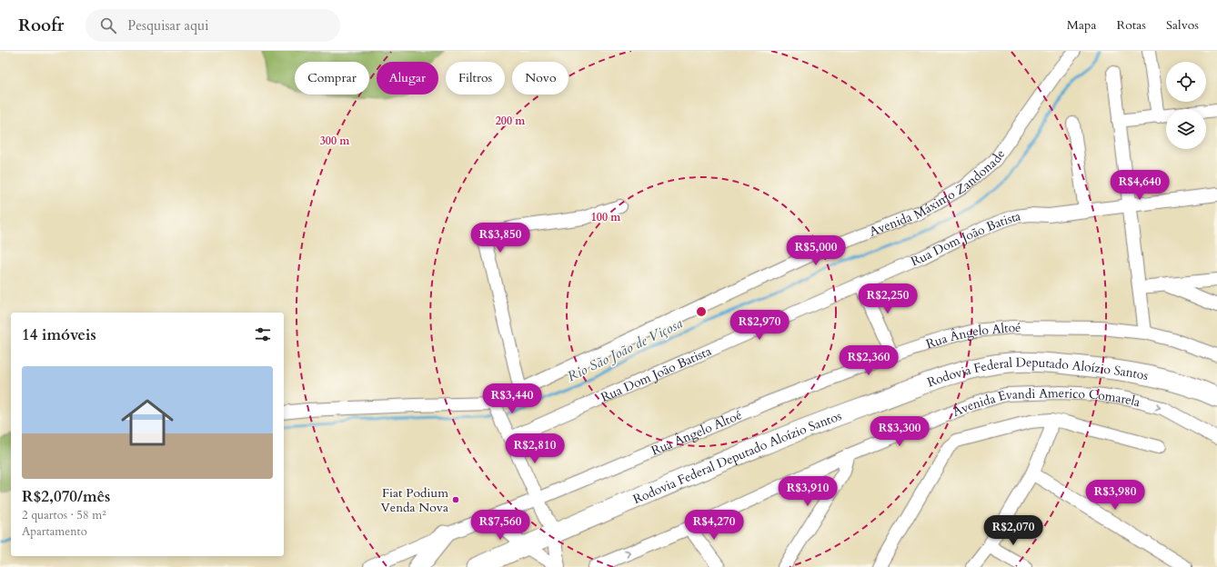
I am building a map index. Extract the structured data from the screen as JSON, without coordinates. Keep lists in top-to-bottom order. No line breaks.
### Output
{"streets":{"highway":["Rodovia Federal Deputado Aloízio Santos"],"street":["Avenida Máximo Zandonade","Rua Dom João Batista","Rua Ângelo Altoé","Avenida Evandi Americo Comarela"]},"one_way":["Avenida Evandi Americo Comarela"],"water":["Rio São João de Viçosa"],"places":["Fiat Podium Venda Nova"],"page":{"header":"Roofr","search":"Pesquisar aqui","nav":["Mapa","Rotas","Salvos"],"chip":["Comprar","Alugar","Filtros","Novo"],"price":["R$4,640","R$3,850","R$5,000","R$2,250","R$2,970","R$2,360","R$3,440","R$3,300","R$2,810","R$3,910","R$3,980","R$7,560","R$4,270","R$2,070"],"heading":"14 imóveis","list":[{"name":"R$2,070/mês","note":"2 quartos · 58 m² · Apartamento"}]},"rings":["200 m","300 m","100 m"]}
